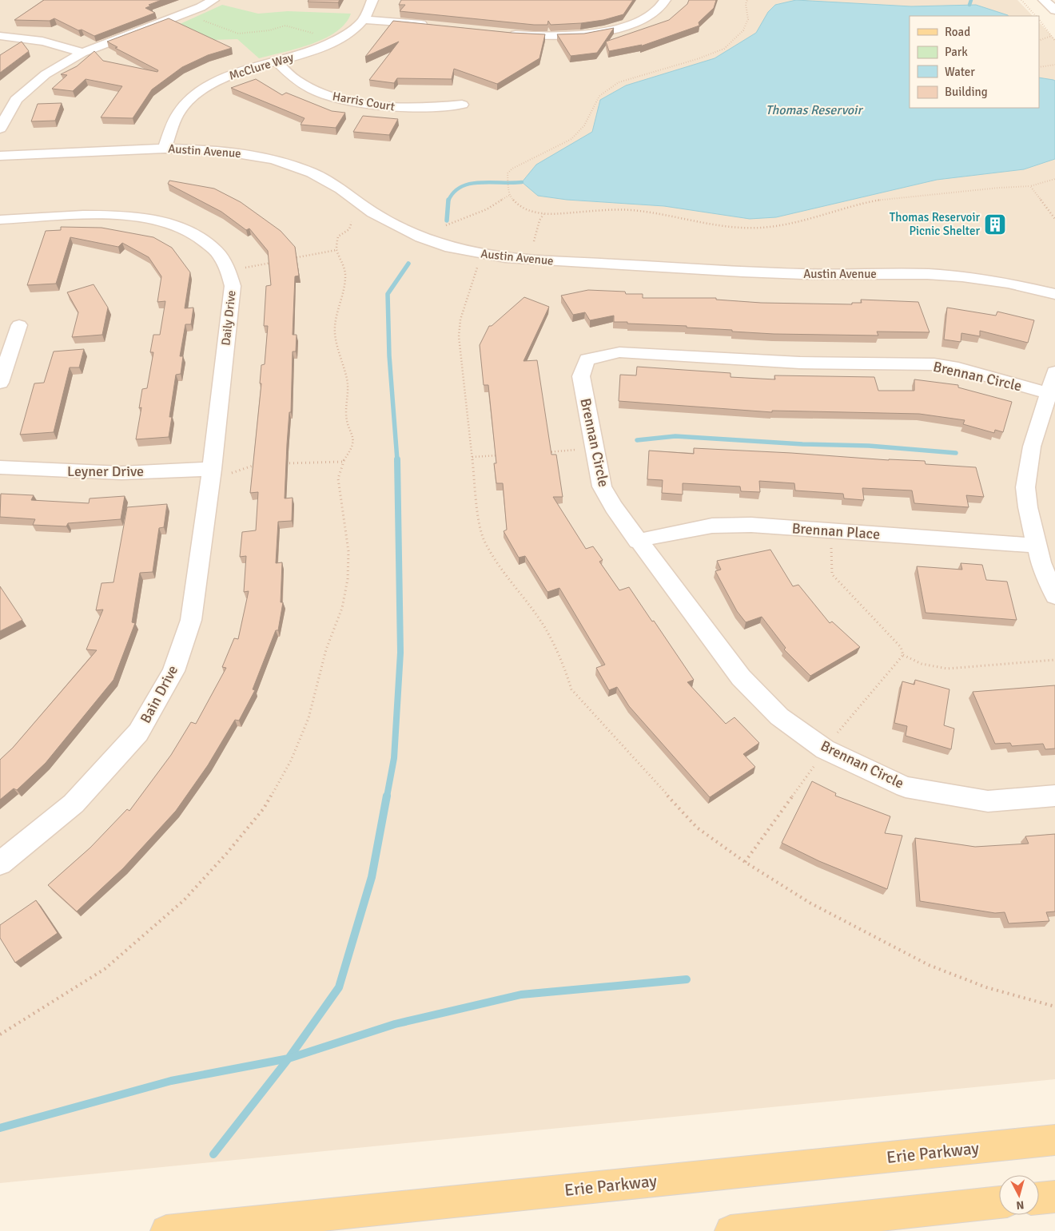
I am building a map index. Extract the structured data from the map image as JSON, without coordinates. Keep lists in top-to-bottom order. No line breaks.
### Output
{"streets":{"main road":["Erie Parkway"],"street":["McClure Way","Harris Court","Austin Avenue","Daily Drive","Brennan Circle","Leyner Drive","Brennan Place","Bain Drive"]},"crossings":[["McClure Way","Harris Court"],["McClure Way","Austin Avenue"],["Daily Drive","Leyner Drive"],["Daily Drive","Bain Drive"],["Brennan Circle","Brennan Place"],["Leyner Drive","Bain Drive"]],"water":["Thomas Reservoir"],"places":{"building":["Thomas Reservoir Picnic Shelter"]},"legend":["Road","Park","Water","Building"],"north":"bottom"}
